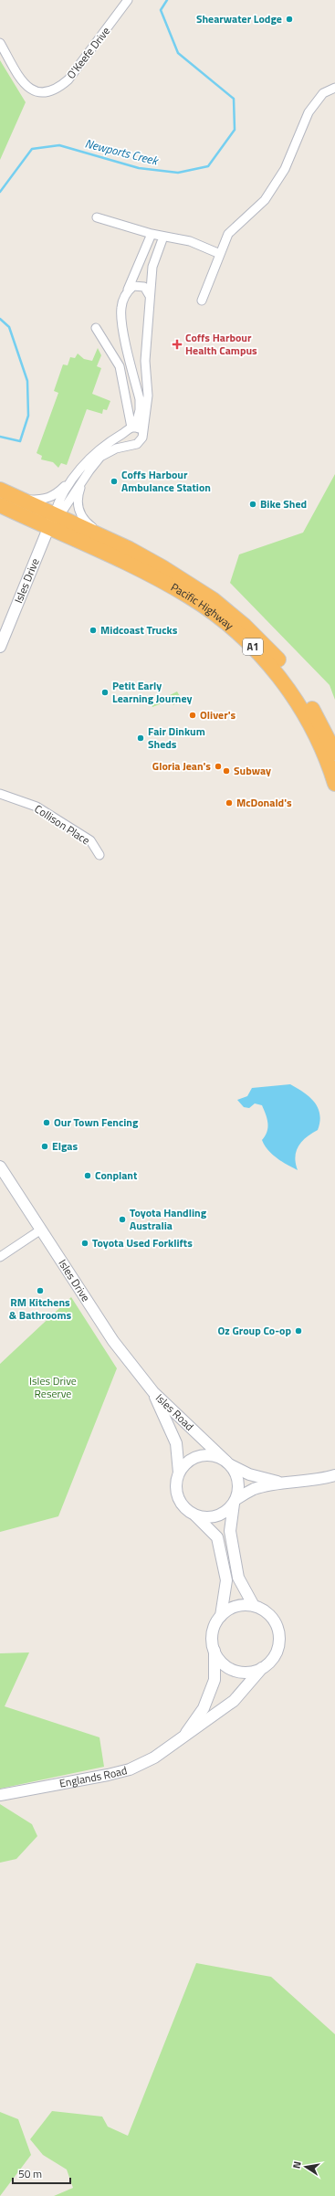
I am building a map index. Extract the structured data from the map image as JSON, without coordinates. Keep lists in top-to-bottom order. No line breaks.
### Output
{"streets":{"highway":["Pacific Highway","A1"],"street":["O'Keefe Drive","Isles Drive","Collison Place","Isles Road","Englands Road"]},"crossings":[["Isles Drive","Pacific Highway"],["Isles Drive","Isles Road"],["Isles Road","Englands Road"]],"water":["Newports Creek"],"parks":["Isles Drive Reserve"],"places":{"other":["Shearwater Lodge","Coffs Harbour Ambulance Station","Bike Shed","Midcoast Trucks","Petit Early Learning Journey","Oliver's","Fair Dinkum Sheds","Gloria Jean's","Subway","McDonald's","Our Town Fencing","Elgas","Conplant","Toyota Handling Australia","Toyota Used Forklifts","RM Kitchens & Bathrooms","Oz Group Co-op"],"health":["Coffs Harbour Health Campus"]},"scale_bar":"50 m","north":"left"}
